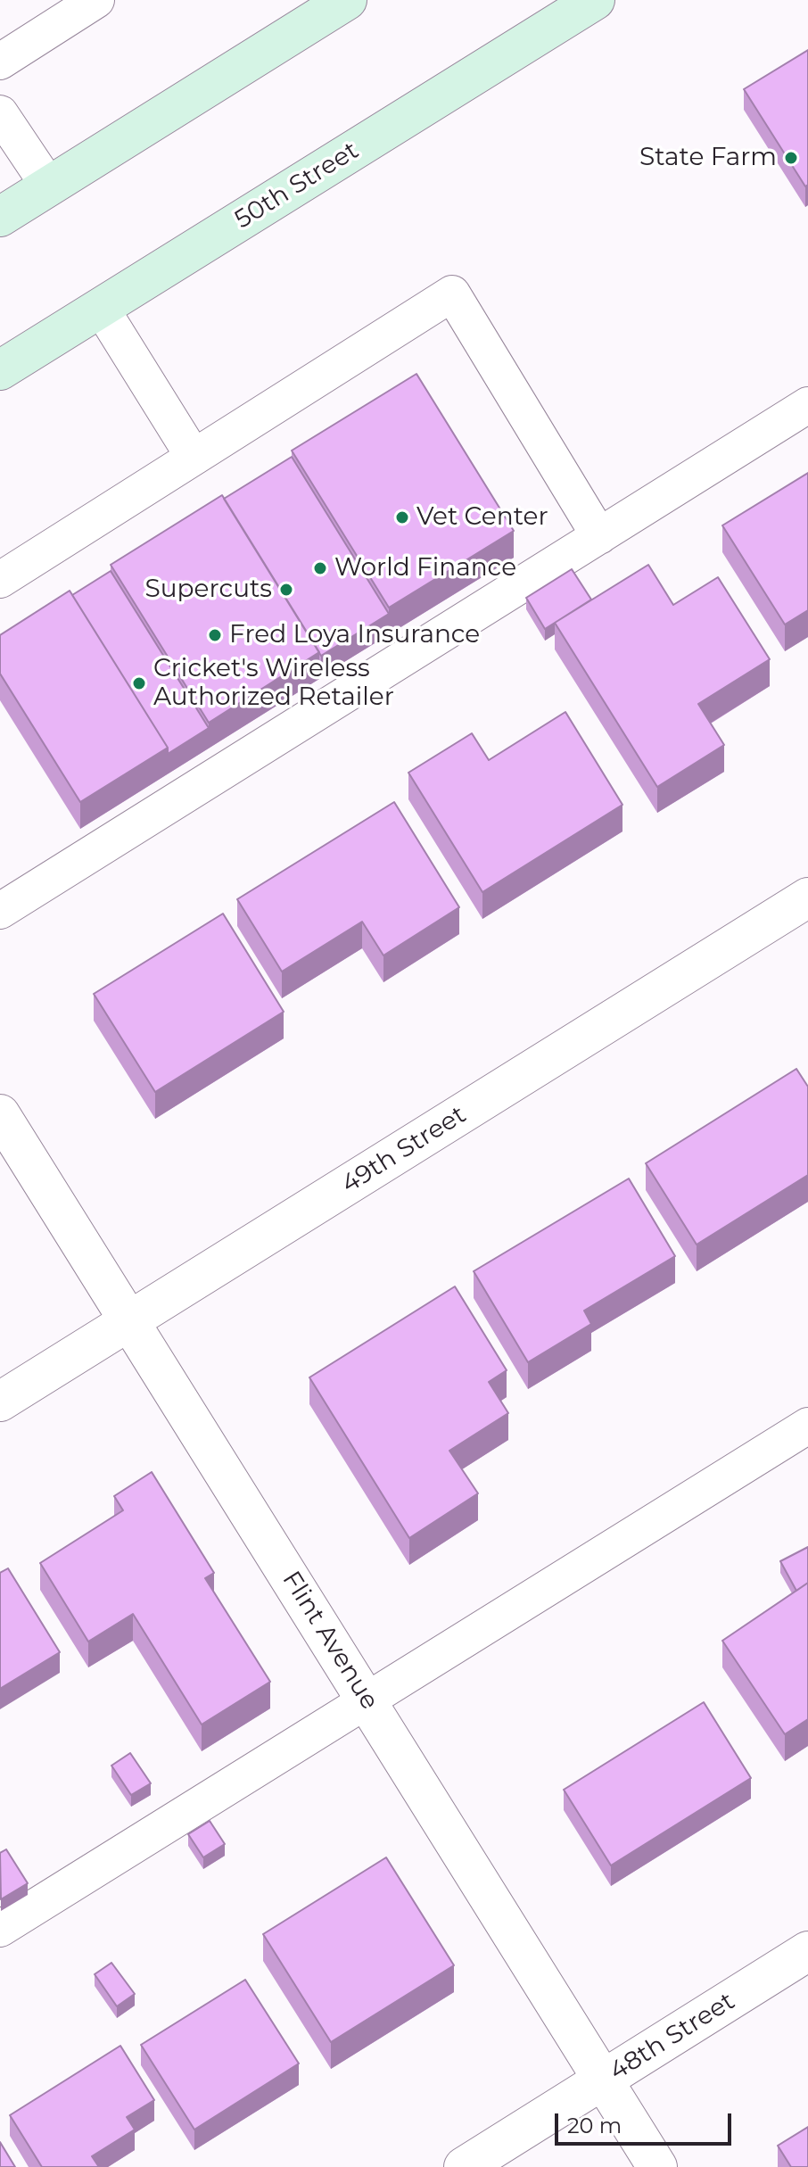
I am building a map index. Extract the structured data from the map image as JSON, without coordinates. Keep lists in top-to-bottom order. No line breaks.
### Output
{"streets":{"main road":["50th Street"],"street":["49th Street","Flint Avenue","48th Street"]},"crossings":[["49th Street","Flint Avenue"],["Flint Avenue","48th Street"]],"places":["State Farm","Vet Center","World Finance","Supercuts","Fred Loya Insurance","Cricket's Wireless Authorized Retailer"],"scale_bar":"20 m"}
